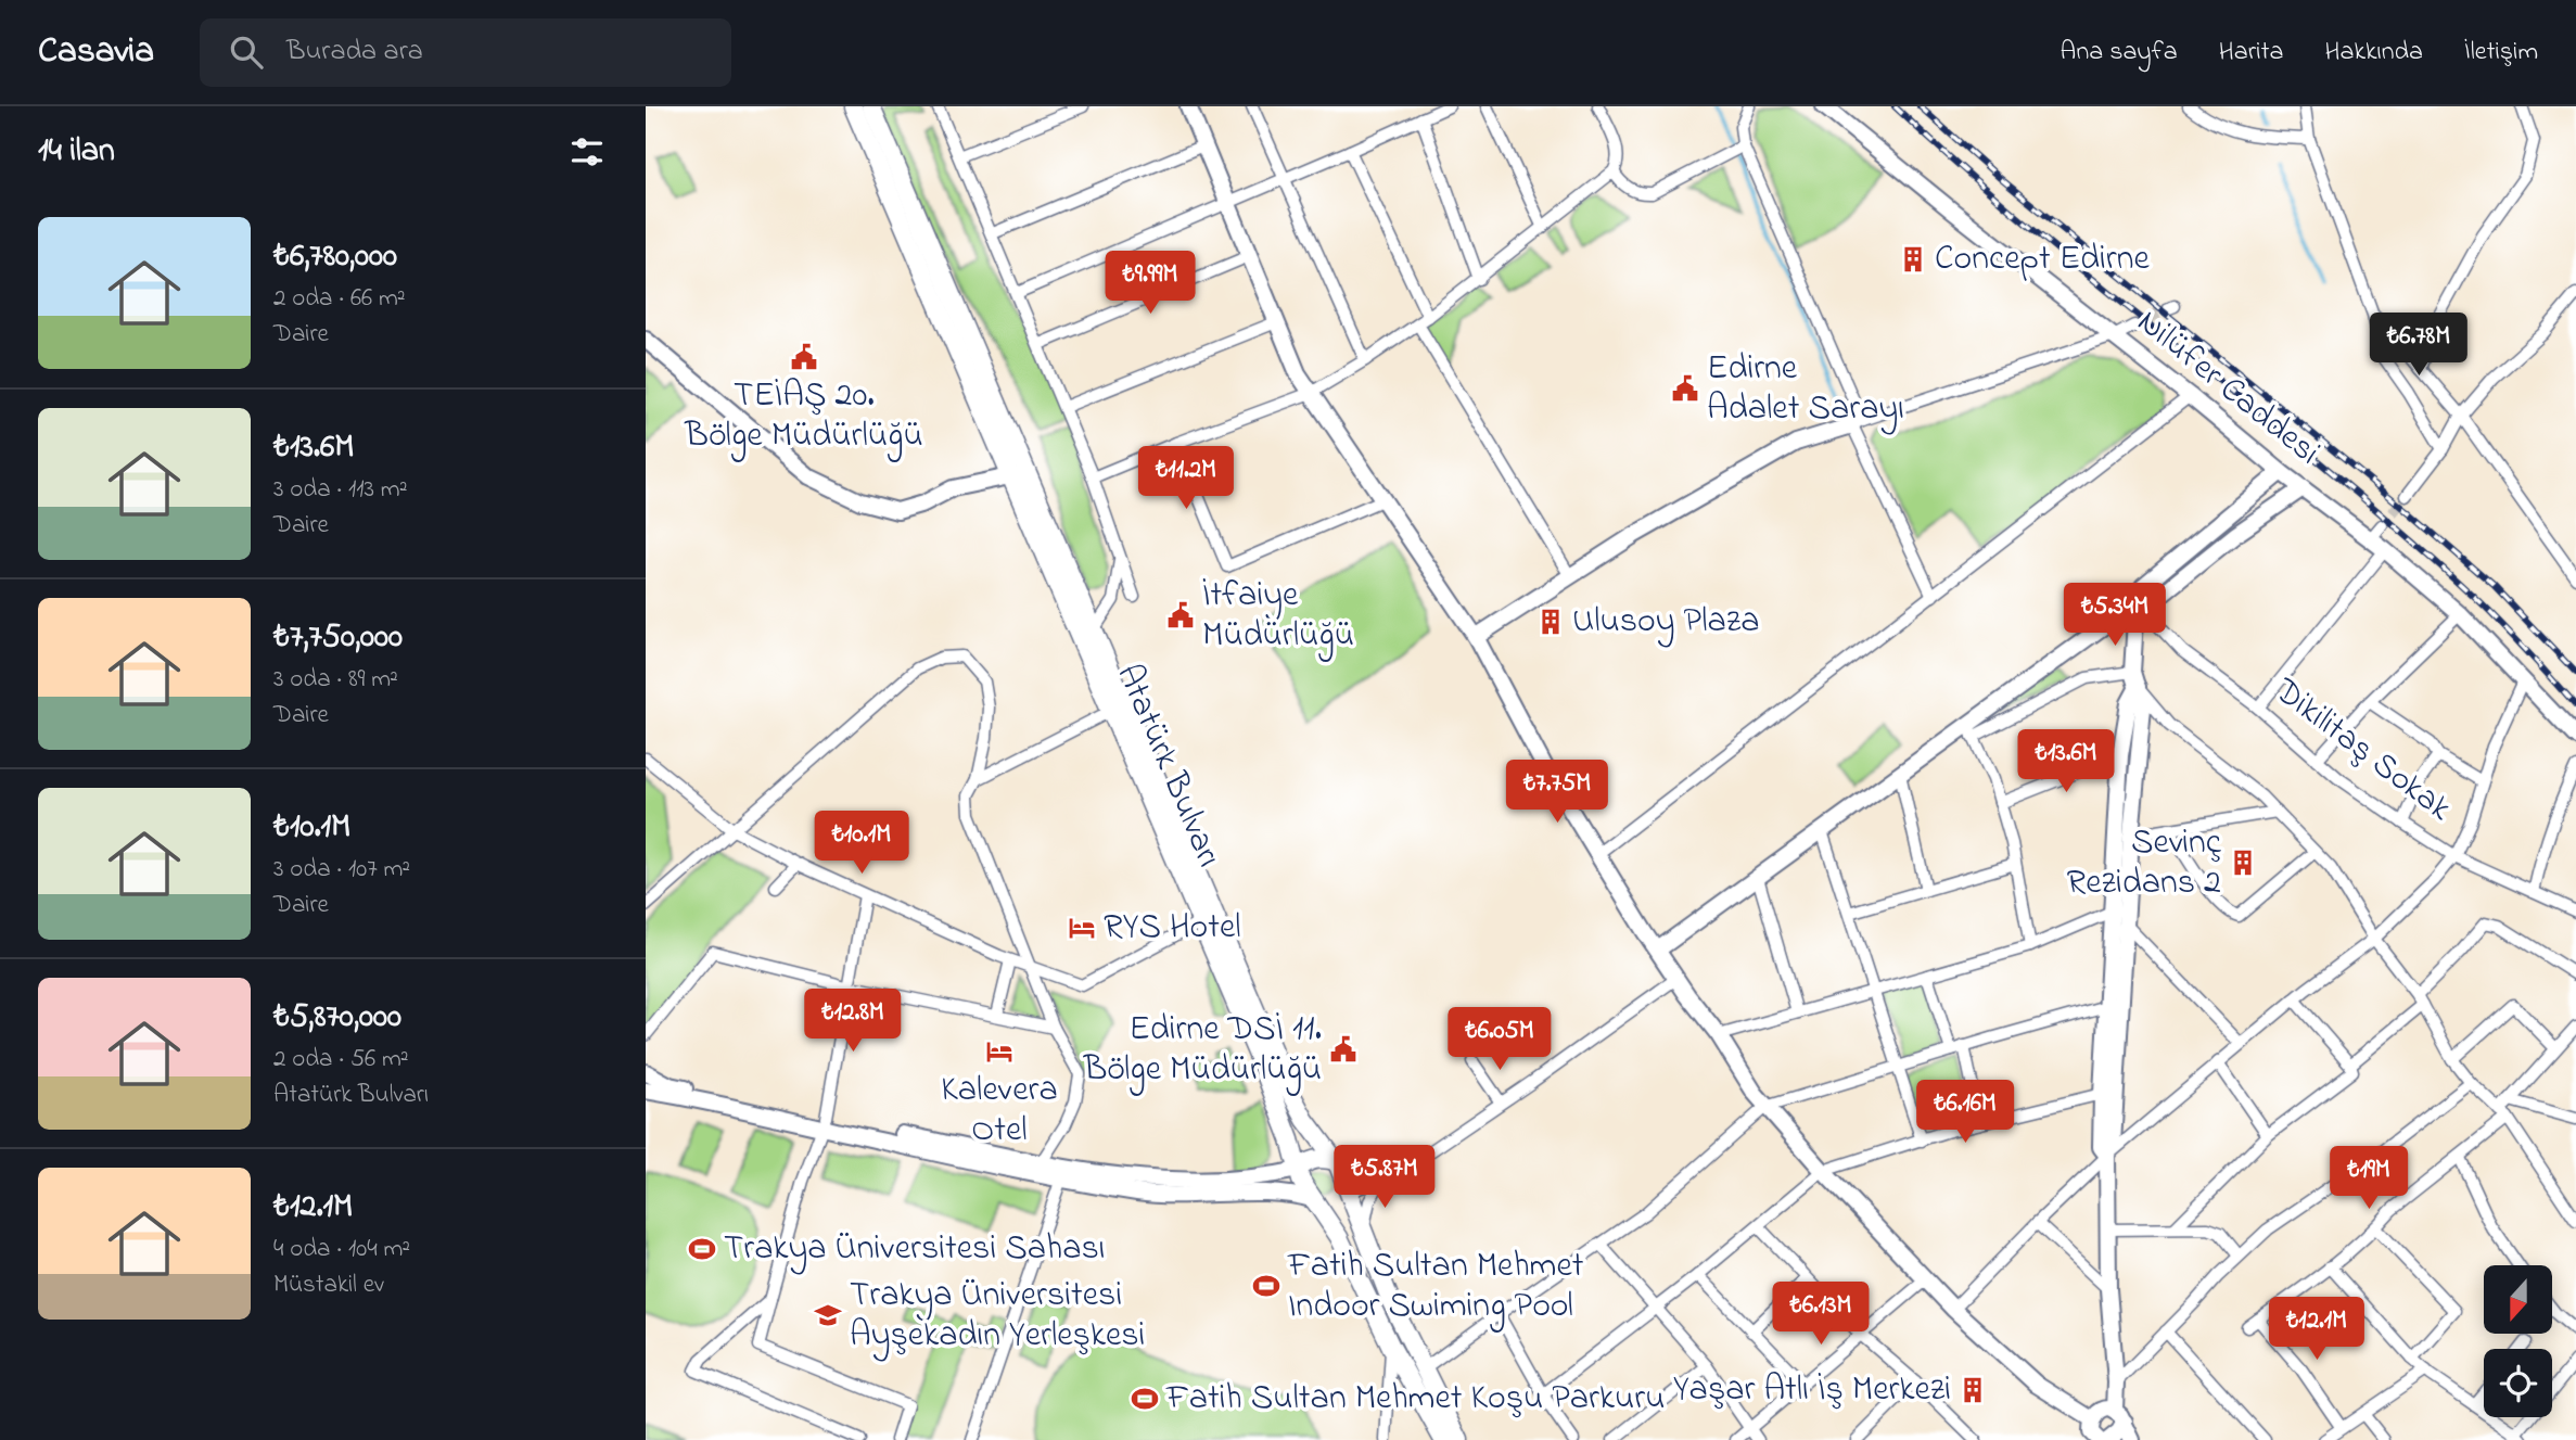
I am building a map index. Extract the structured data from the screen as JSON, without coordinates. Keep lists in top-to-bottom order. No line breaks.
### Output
{"streets":{"main road":["Nilüfer Caddesi","Atatürk Bulvarı"],"street":["Dikilitaş Sokak"]},"places":{"building":["Concept Edirne","Ulusoy Plaza","Sevinç Rezidans 2","Yaşar Atlı İş Merkezi"],"public building":["TEİAŞ 20. Bölge Müdürlüğü","Edirne Adalet Sarayı","İtfaiye Müdürlüğü","Edirne DSİ 11. Bölge Müdürlüğü"],"hotel":["RYS Hotel","Kalevera Otel"],"sports":["Trakya Üniversitesi Sahası","Fatih Sultan Mehmet Indoor Swiming Pool","Fatih Sultan Mehmet Koşu Parkuru"],"school or university":["Trakya Üniversitesi Ayşekadın Yerleşkesi"]},"north":"bottom","page":{"header":"Casavia","search":"Burada ara","nav":["Ana sayfa","Harita","Hakkında","İletişim"],"heading":"14 ilan","list":[{"name":"₺6,780,000","note":"2 oda · 66 m² · Daire"},{"name":"₺13.6M","note":"3 oda · 113 m² · Daire"},{"name":"₺7,750,000","note":"3 oda · 89 m² · Daire"},{"name":"₺10.1M","note":"3 oda · 107 m² · Daire"},{"name":"₺5,870,000","note":"2 oda · 56 m² · Atatürk Bulvarı"},{"name":"₺12.1M","note":"4 oda · 104 m² · Müstakil ev"}],"price":["₺9.99M","₺6.78M","₺11.2M","₺5.34M","₺13.6M","₺7.75M","₺10.1M","₺12.8M","₺6.05M","₺6.16M","₺5.87M","₺19M","₺6.13M","₺12.1M"]}}
